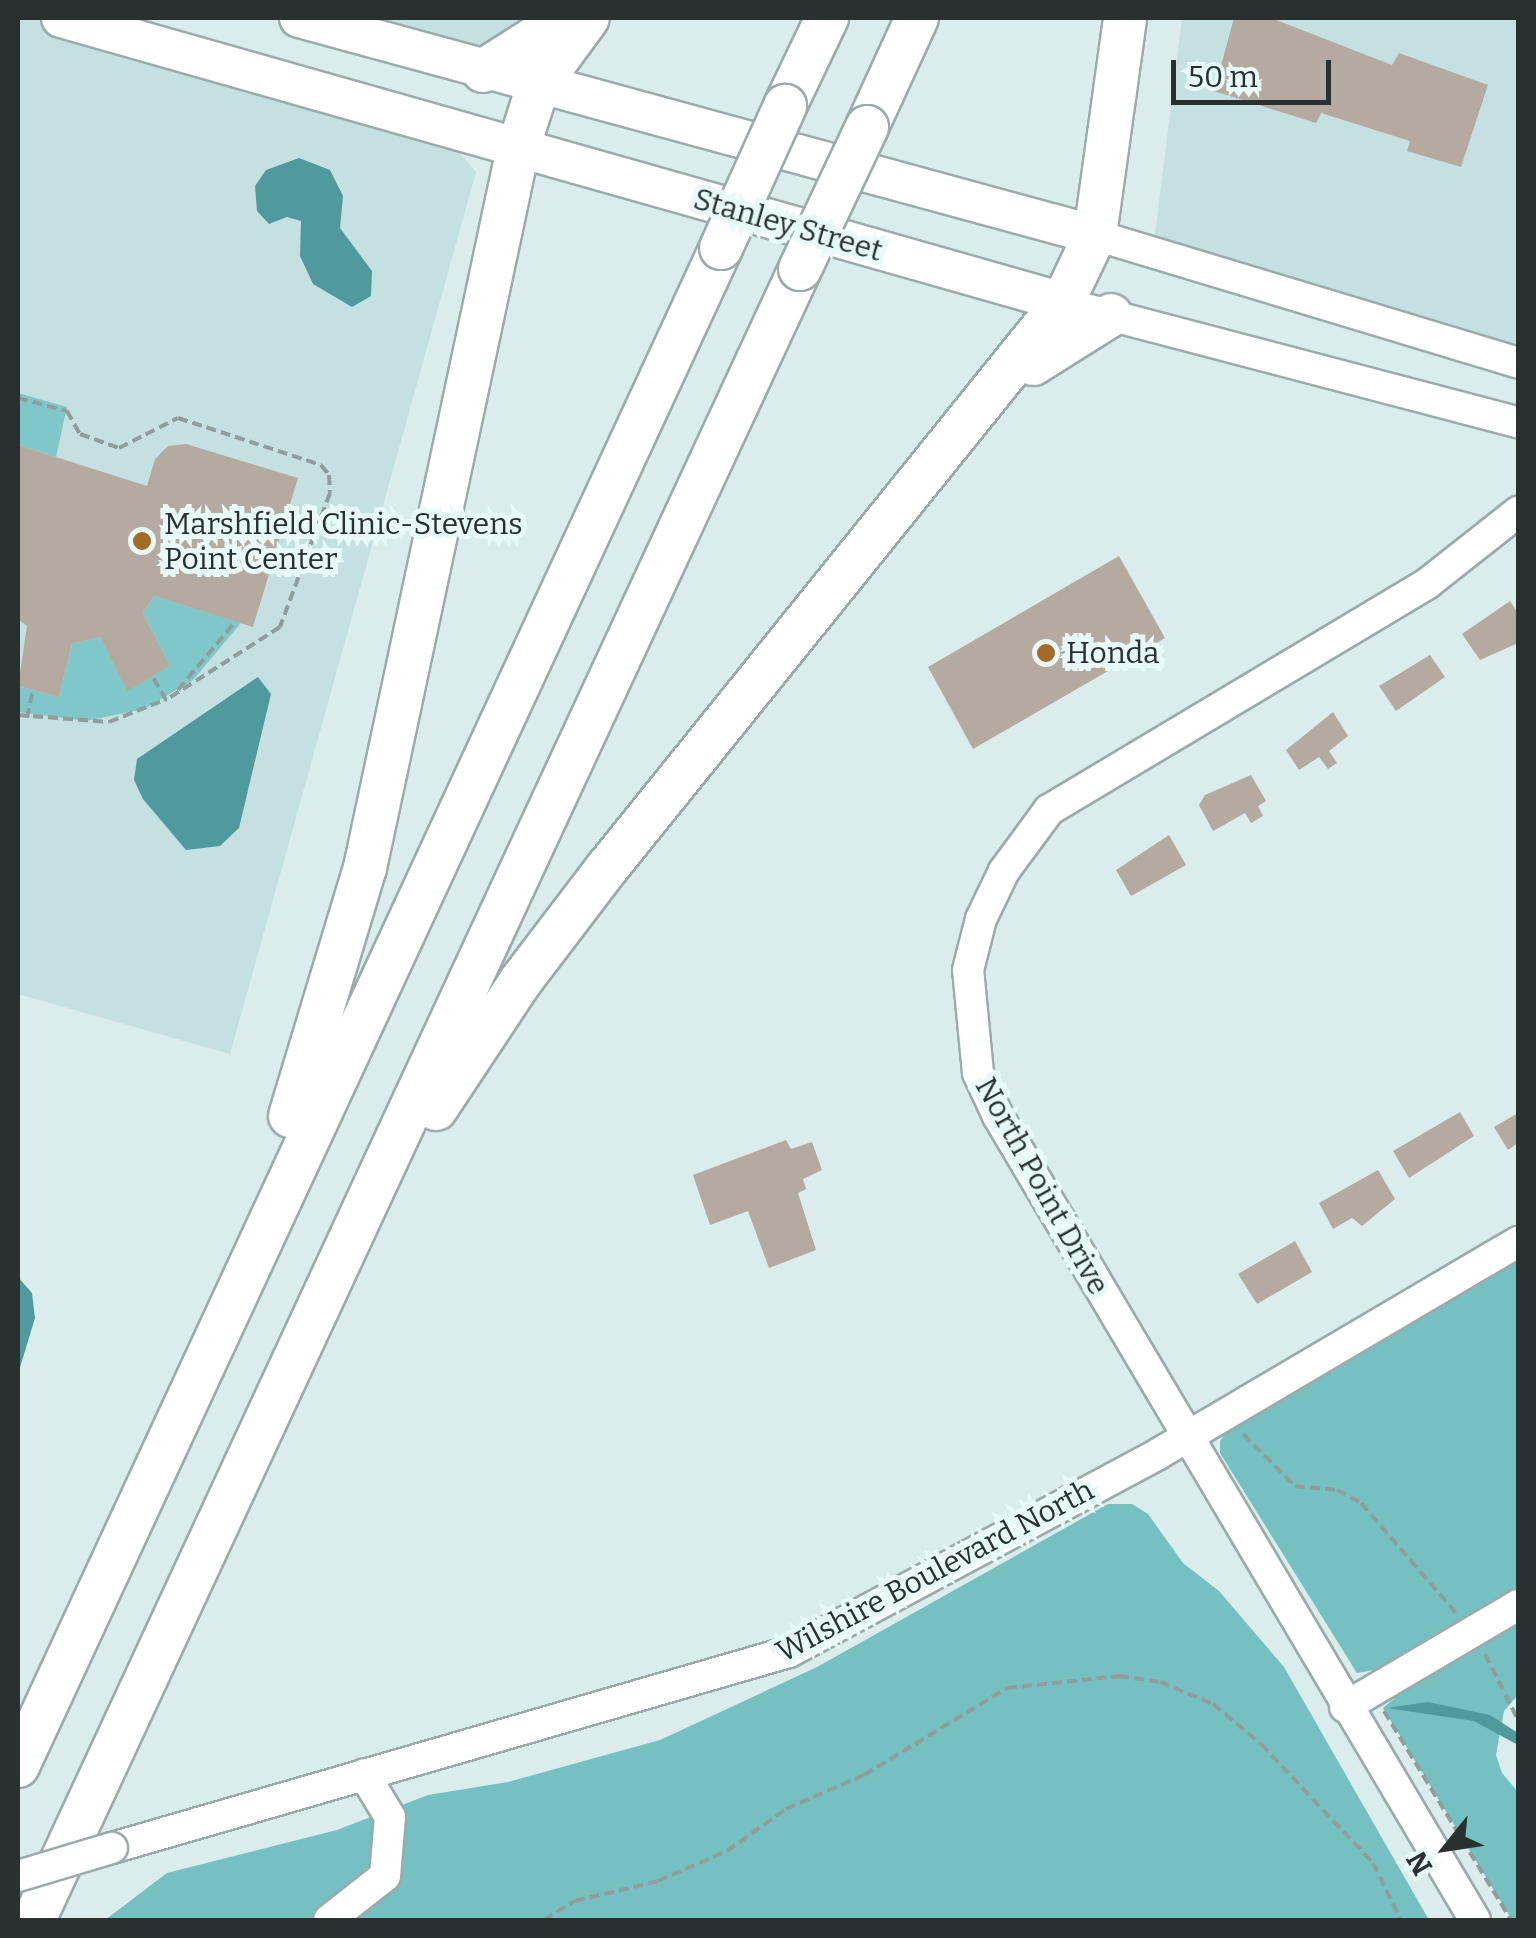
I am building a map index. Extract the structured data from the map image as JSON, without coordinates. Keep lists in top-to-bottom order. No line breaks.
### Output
{"streets":{"main road":["Stanley Street"],"street":["North Point Drive","Wilshire Boulevard North"]},"crossings":[["North Point Drive","Wilshire Boulevard North"]],"places":["Marshfield Clinic-Stevens Point Center","Honda"],"scale_bar":"50 m","north":"bottom left"}
